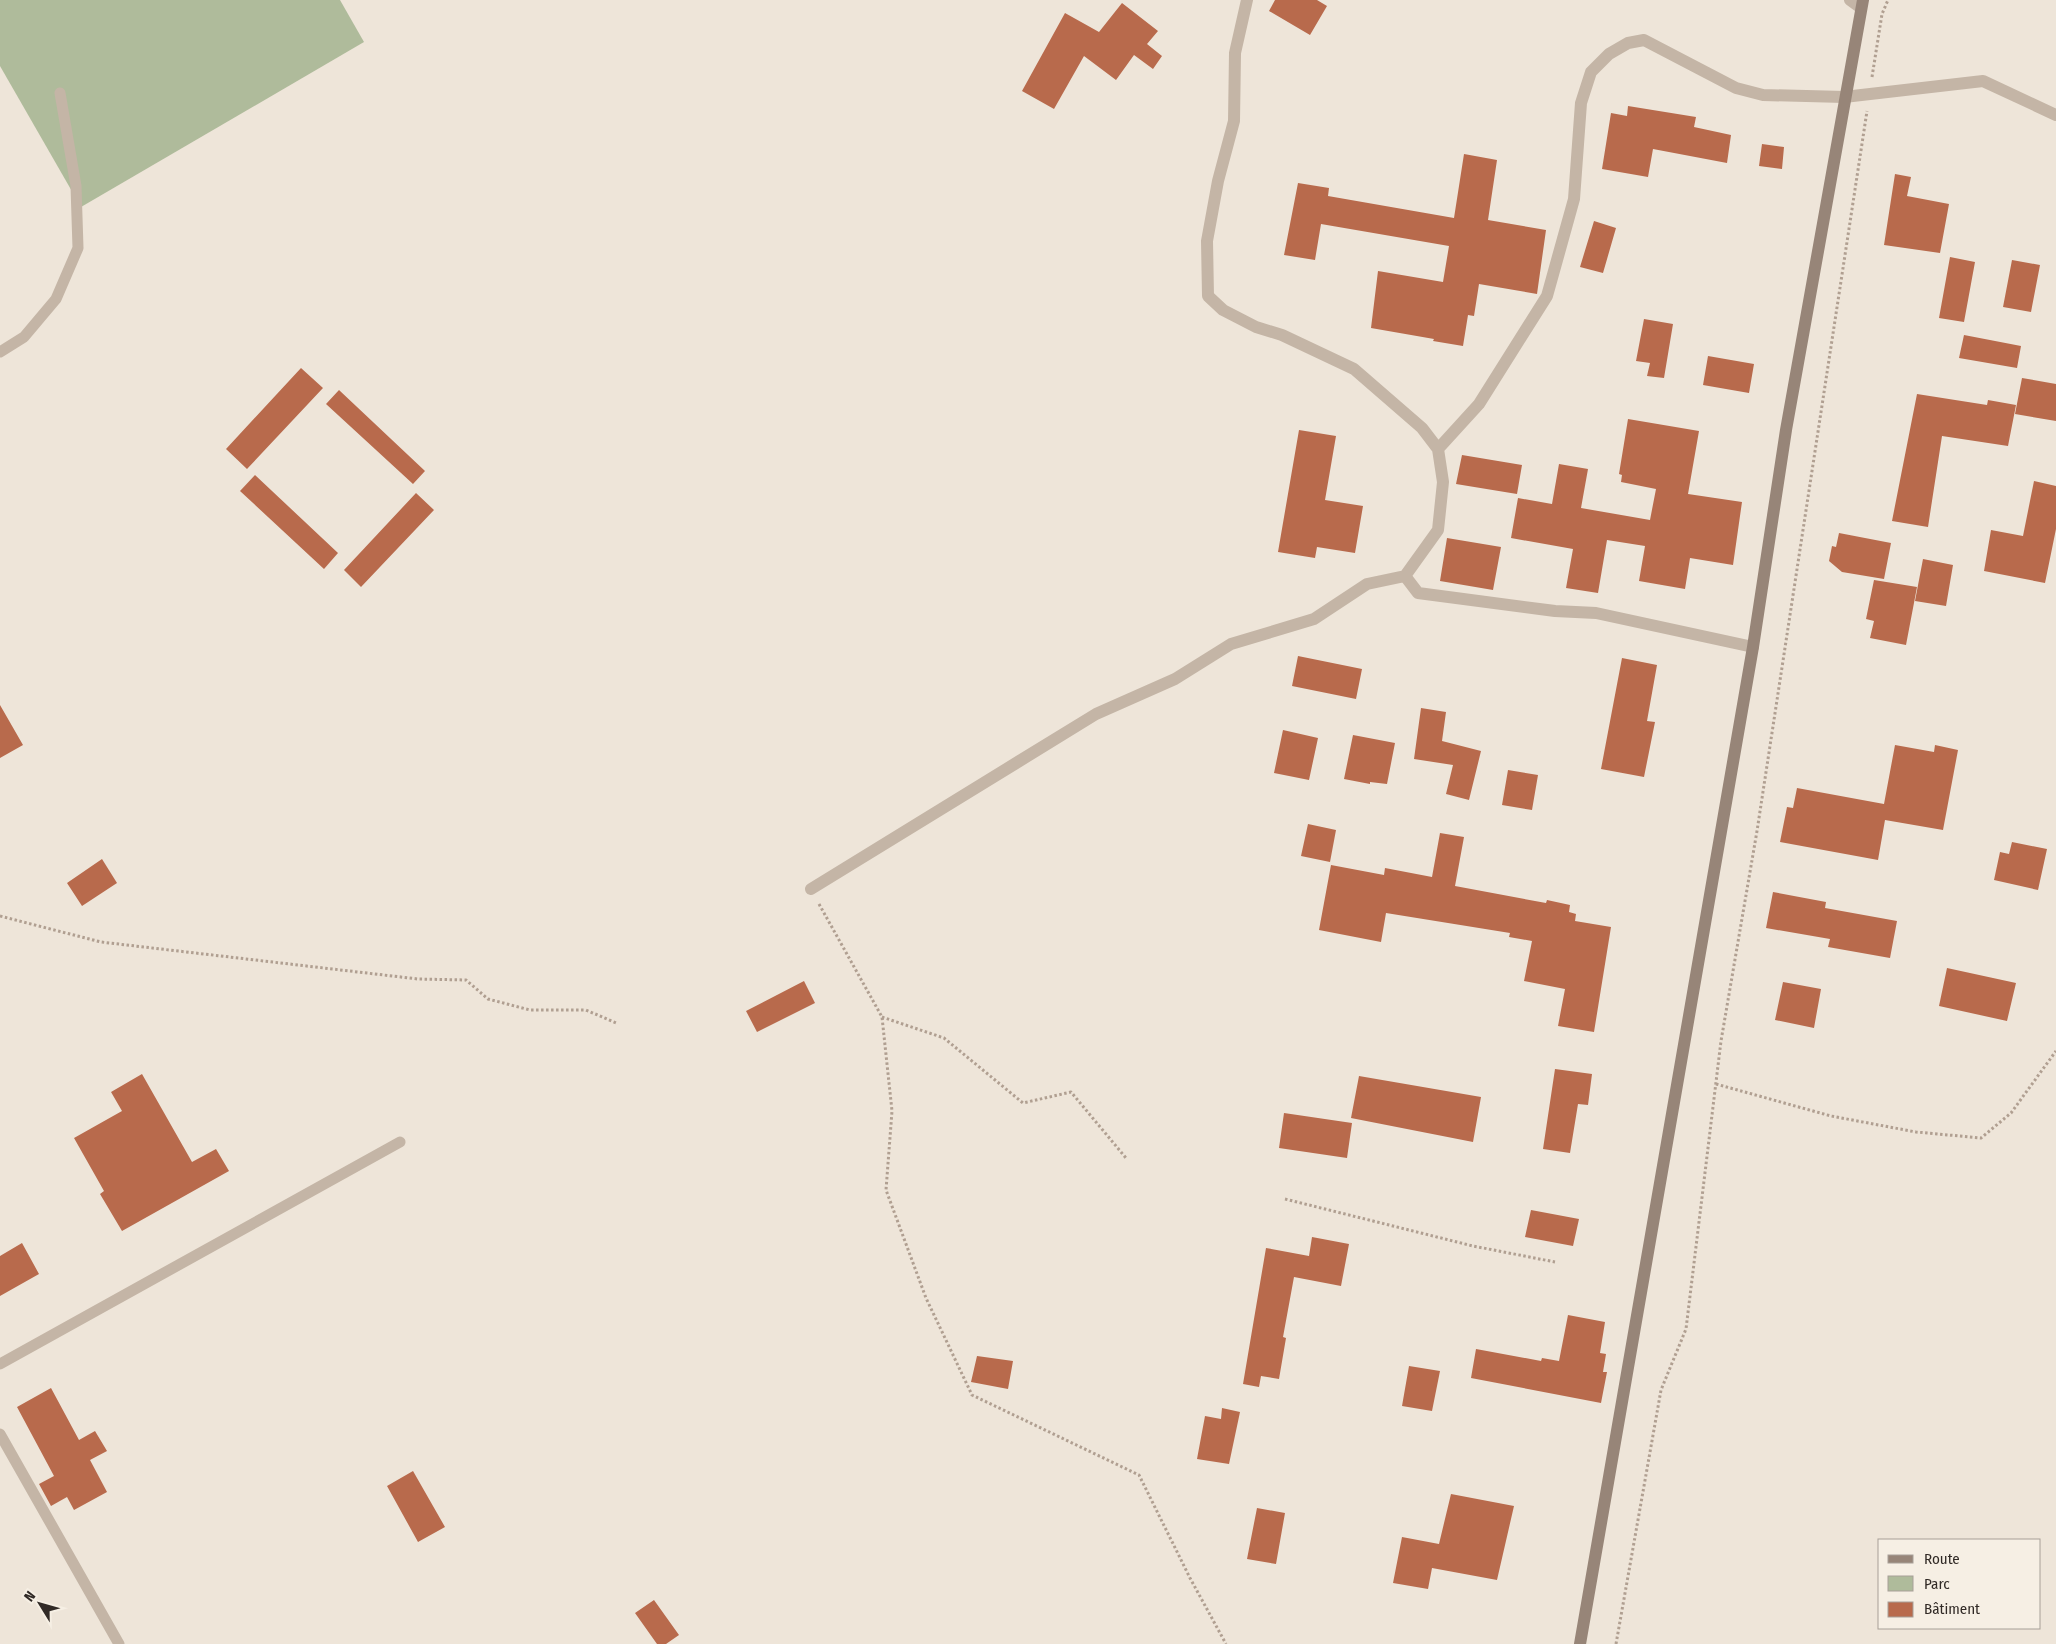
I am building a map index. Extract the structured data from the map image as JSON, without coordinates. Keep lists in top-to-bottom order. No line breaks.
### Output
{"legend":["Route","Parc","Bâtiment"],"north":"top left"}
